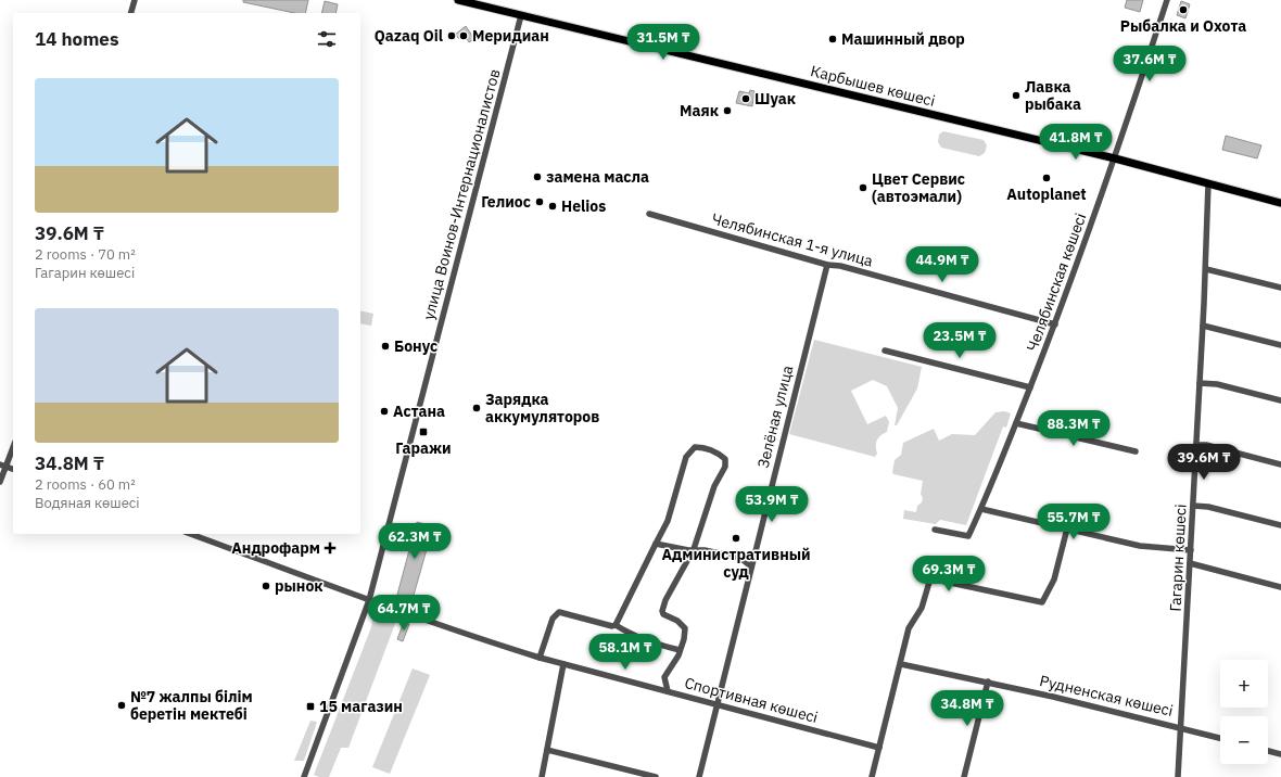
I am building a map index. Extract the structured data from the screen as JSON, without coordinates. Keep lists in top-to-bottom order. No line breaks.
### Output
{"streets":{"main road":["Карбышев көшесі"],"street":["улица Воинов-Интернационалистов","Челябинская 1-я улица","Челябинская көшесі","Зелёная улица","Гагарин көшесі","Рудненская көшесі","Спортивная көшесі"]},"crossings":[["Карбышев көшесі","улица Воинов-Интернационалистов"],["Карбышев көшесі","Челябинская көшесі"],["Карбышев көшесі","Гагарин көшесі"],["улица Воинов-Интернационалистов","Спортивная көшесі"],["Челябинская 1-я улица","Челябинская көшесі"],["Челябинская 1-я улица","Зелёная улица"],["Зелёная улица","Спортивная көшесі"],["Гагарин көшесі","Рудненская көшесі"]],"places":{"other":["Рыбалка и Охота","Qazaq Oil","Меридиан","Машинный двор","Лавка рыбака","Шуак","Маяк","замена масла","Autoplanet","Цвет Сервис (автоэмали)","Гелиос","Helios","Бонус","Зарядка аккумуляторов","Астана","Административный суд","рынок","№7 жалпы білім беретін мектебі"],"transit":["Гаражи","15 магазин"],"health":["Андрофарм"]},"page":{"heading":"14 homes","price":["31.5M ₸","37.6M ₸","41.8M ₸","44.9M ₸","23.5M ₸","88.3M ₸","39.6M ₸","53.9M ₸","55.7M ₸","62.3M ₸","69.3M ₸","64.7M ₸","58.1M ₸","34.8M ₸"],"list":[{"name":"39.6M ₸","note":"2 rooms · 70 m² · Гагарин көшесі"},{"name":"34.8M ₸","note":"2 rooms · 60 m² · Водяная көшесі"}],"map_buttons":["+","−"]}}
